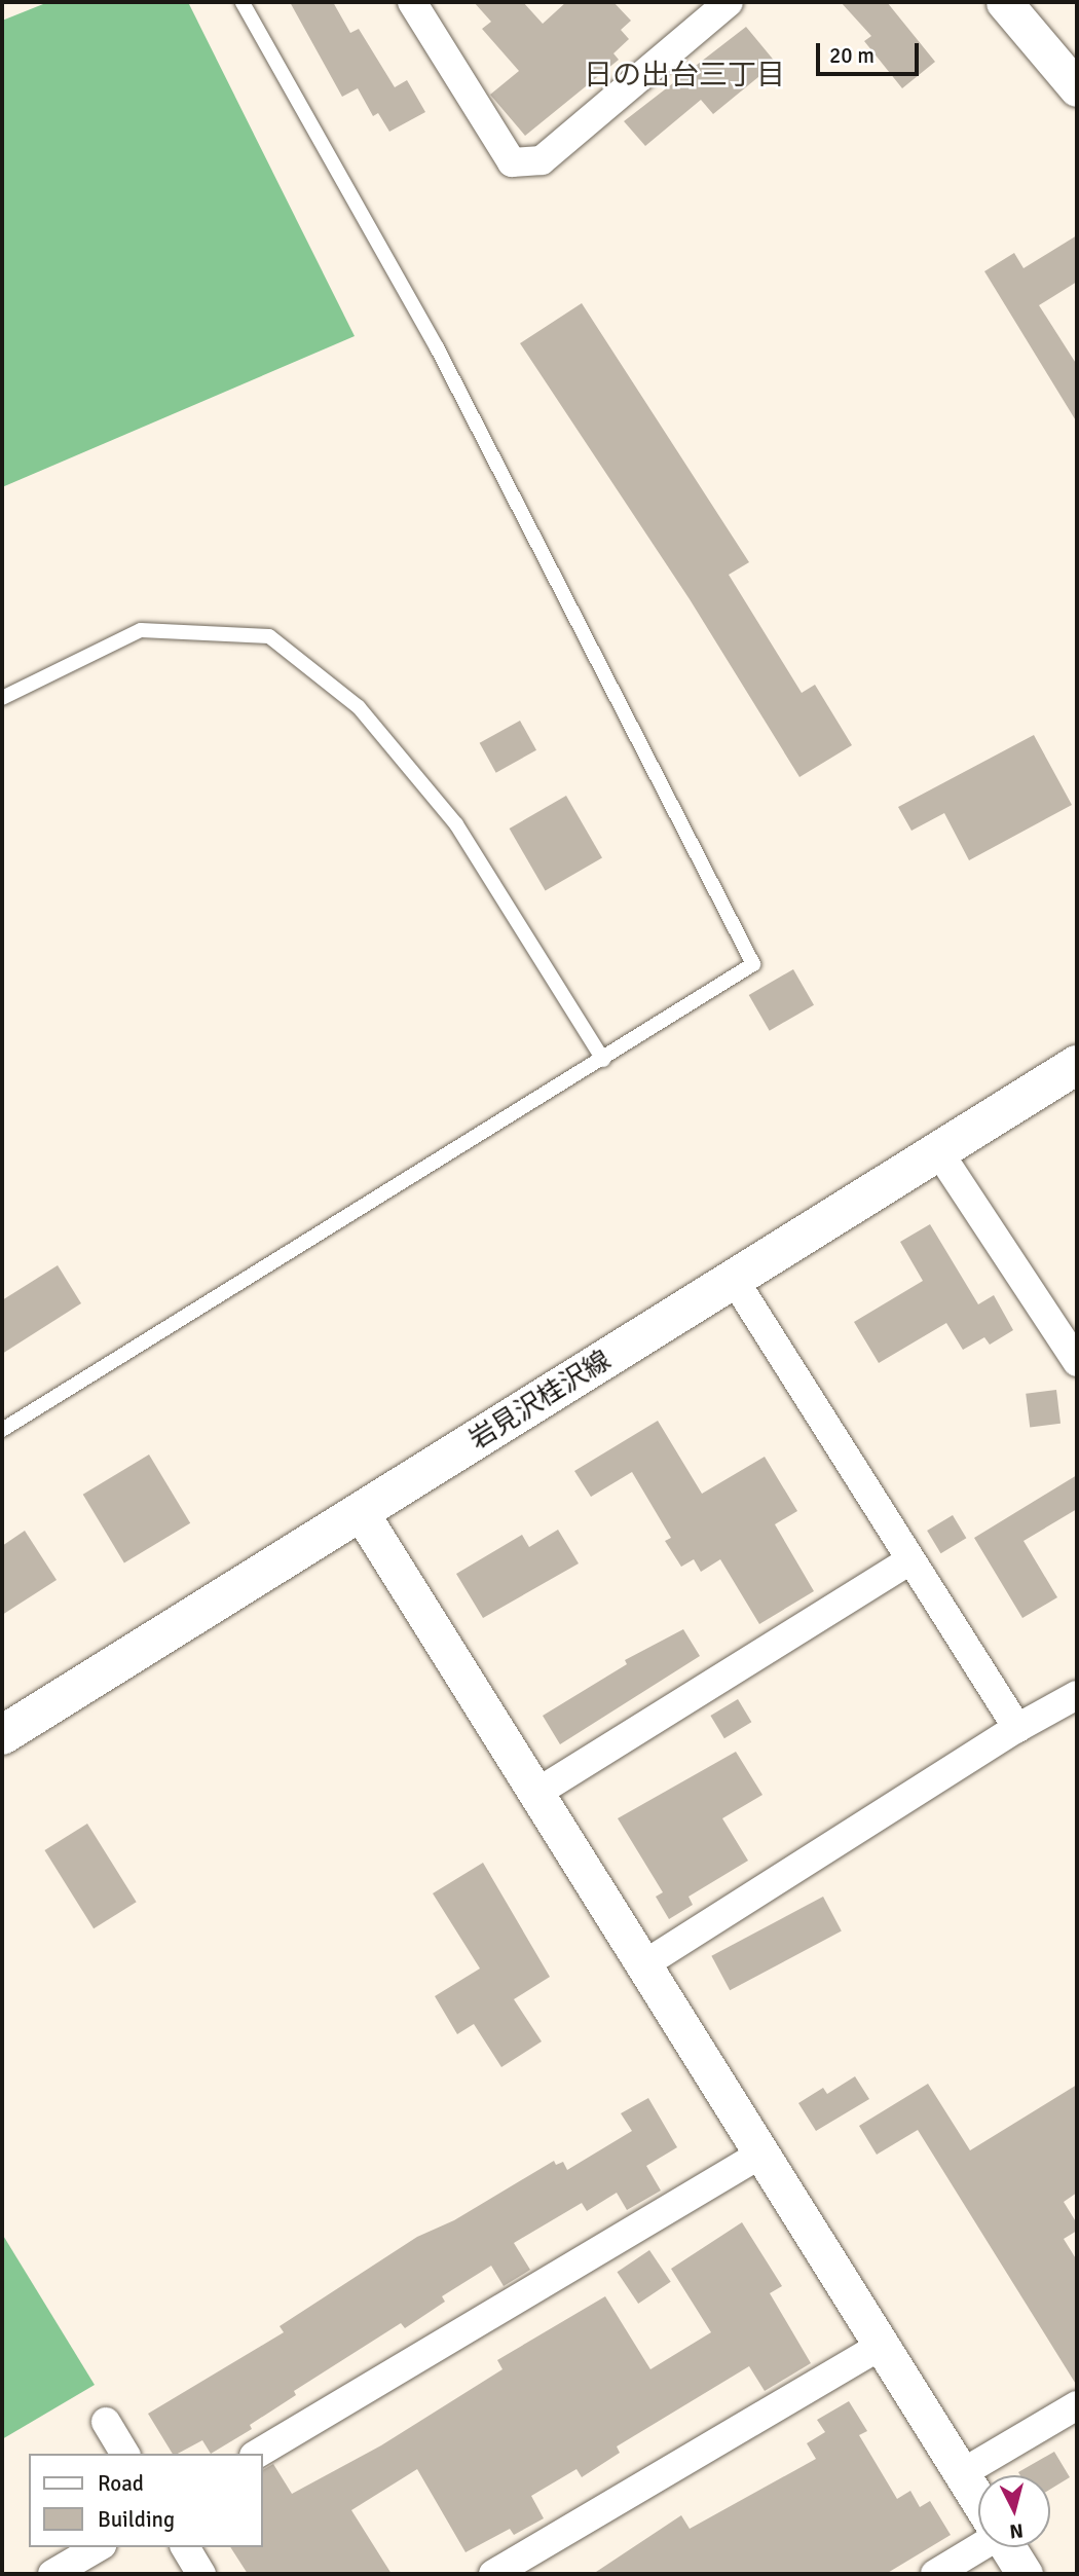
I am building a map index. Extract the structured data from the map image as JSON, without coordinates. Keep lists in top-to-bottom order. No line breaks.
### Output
{"streets":{"main road":["岩見沢桂沢線"]},"districts":["日の出台三丁目"],"legend":["Road","Building"],"scale_bar":"20 m","north":"bottom"}
